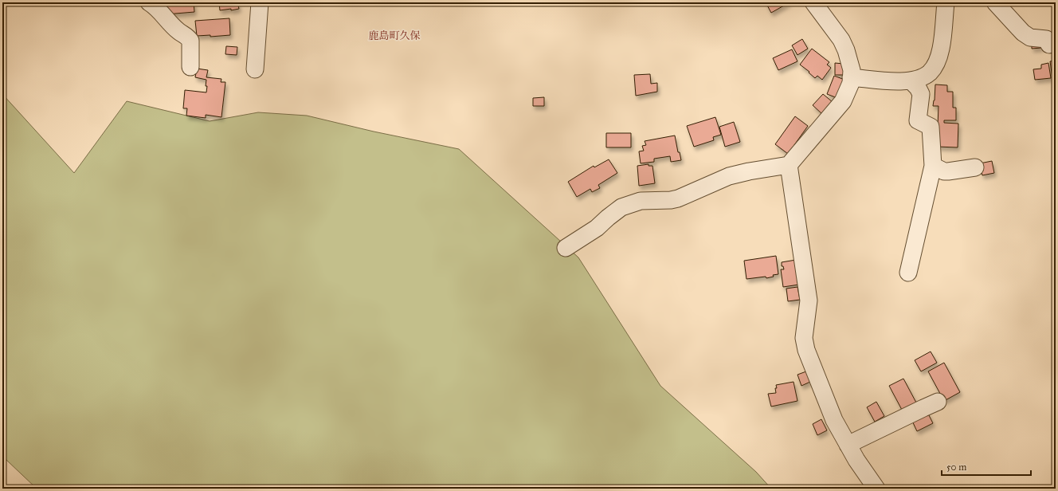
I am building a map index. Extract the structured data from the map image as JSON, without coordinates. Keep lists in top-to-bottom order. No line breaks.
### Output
{"districts":["鹿島町久保"],"scale_bar":"50 m"}
